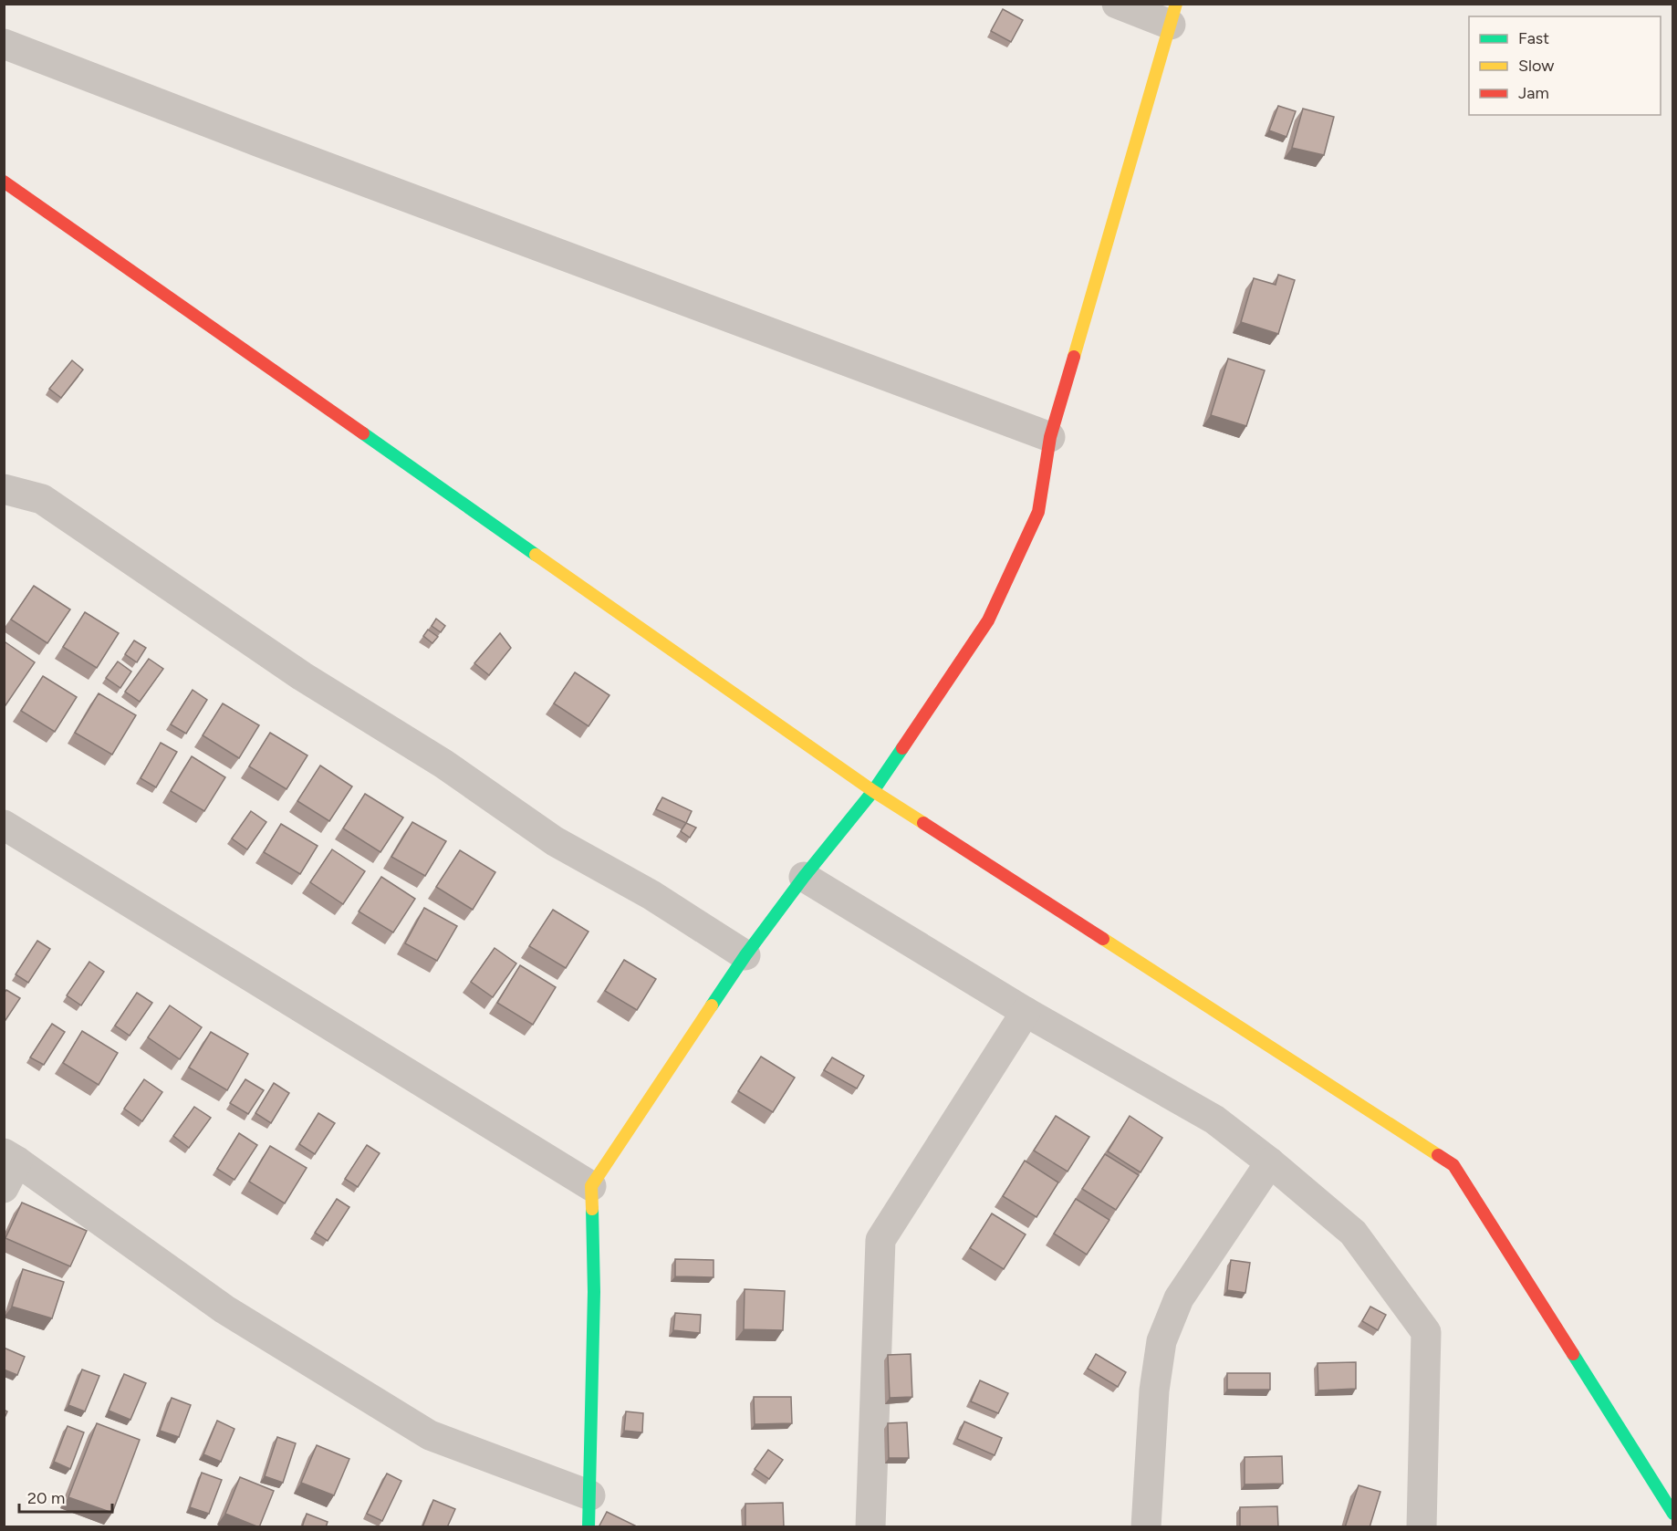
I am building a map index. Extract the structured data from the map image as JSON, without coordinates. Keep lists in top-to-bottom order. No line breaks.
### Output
{"legend":["Fast","Slow","Jam"],"scale_bar":"20 m"}
